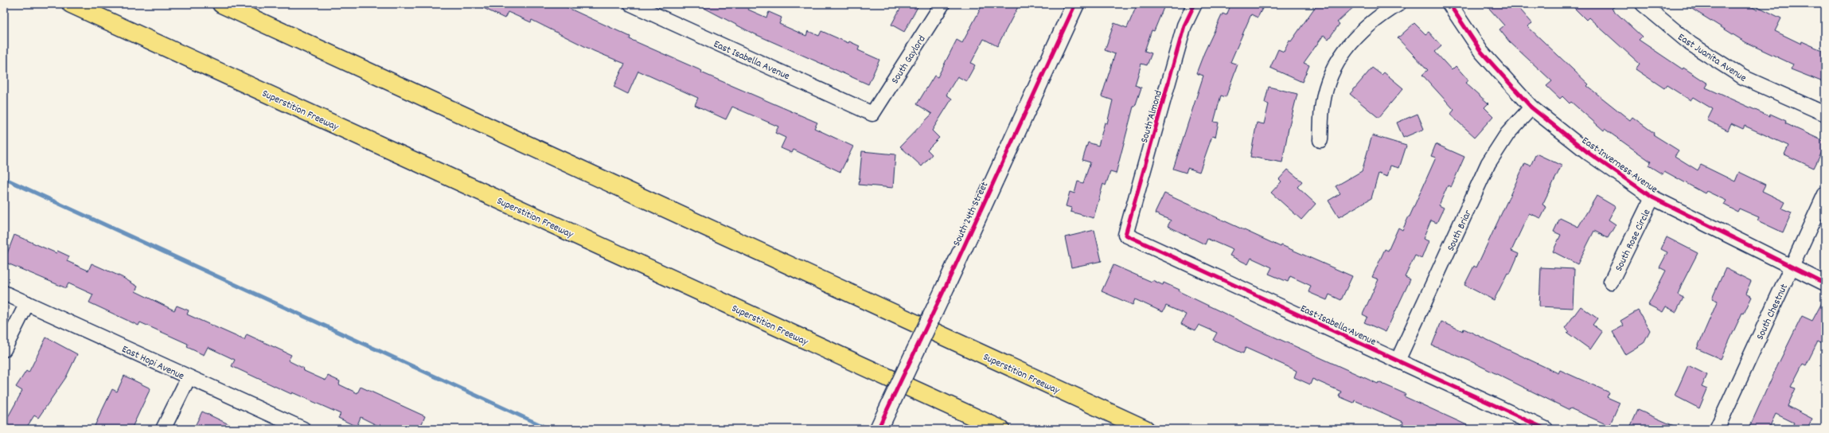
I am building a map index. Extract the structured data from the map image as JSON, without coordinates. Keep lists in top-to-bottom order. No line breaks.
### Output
{"streets":{"highway":["Superstition Freeway"],"street":["East Juanita Avenue","East Isabella Avenue","South Gaylord","South Almond","East Inverness Avenue","South 24th Street","South Briar","South Rose Circle","South Chestnut","East Hopi Avenue"]},"crossings":[["East Isabella Avenue","South Gaylord"],["East Isabella Avenue","South Almond"],["East Isabella Avenue","South Briar"],["East Inverness Avenue","South Briar"],["East Inverness Avenue","South Rose Circle"],["East Inverness Avenue","South Chestnut"]]}
